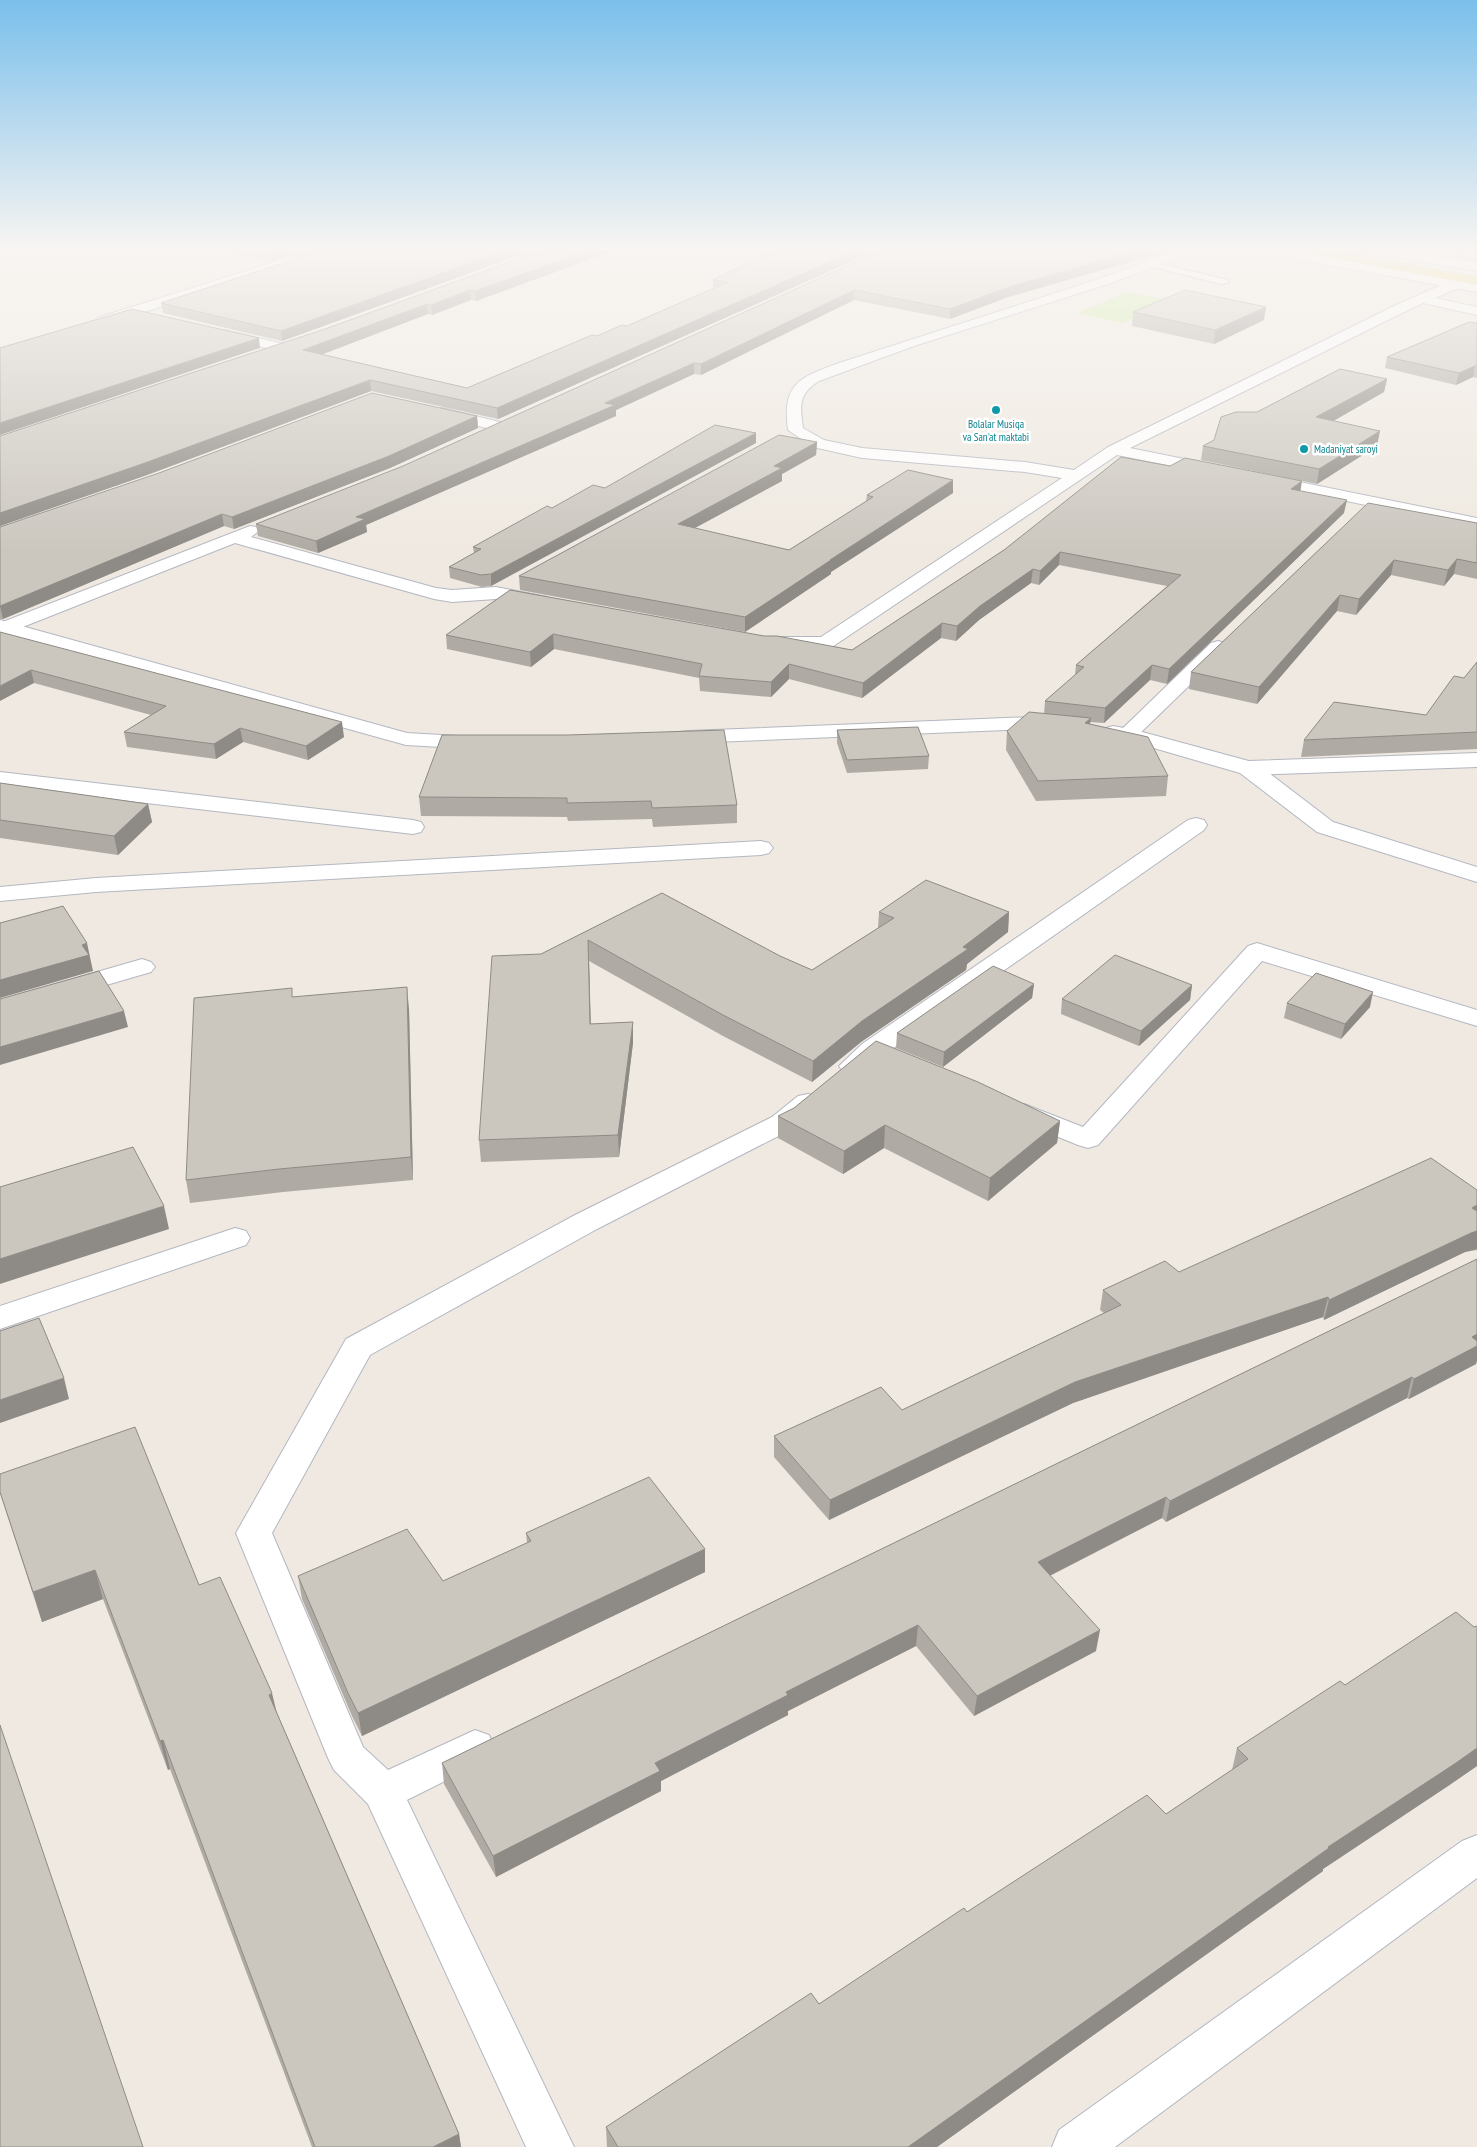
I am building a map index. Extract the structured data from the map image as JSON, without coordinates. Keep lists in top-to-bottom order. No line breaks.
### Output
{"places":["Bolalar Musiqa va San'at maktabi","Madaniyat saroyi"]}
